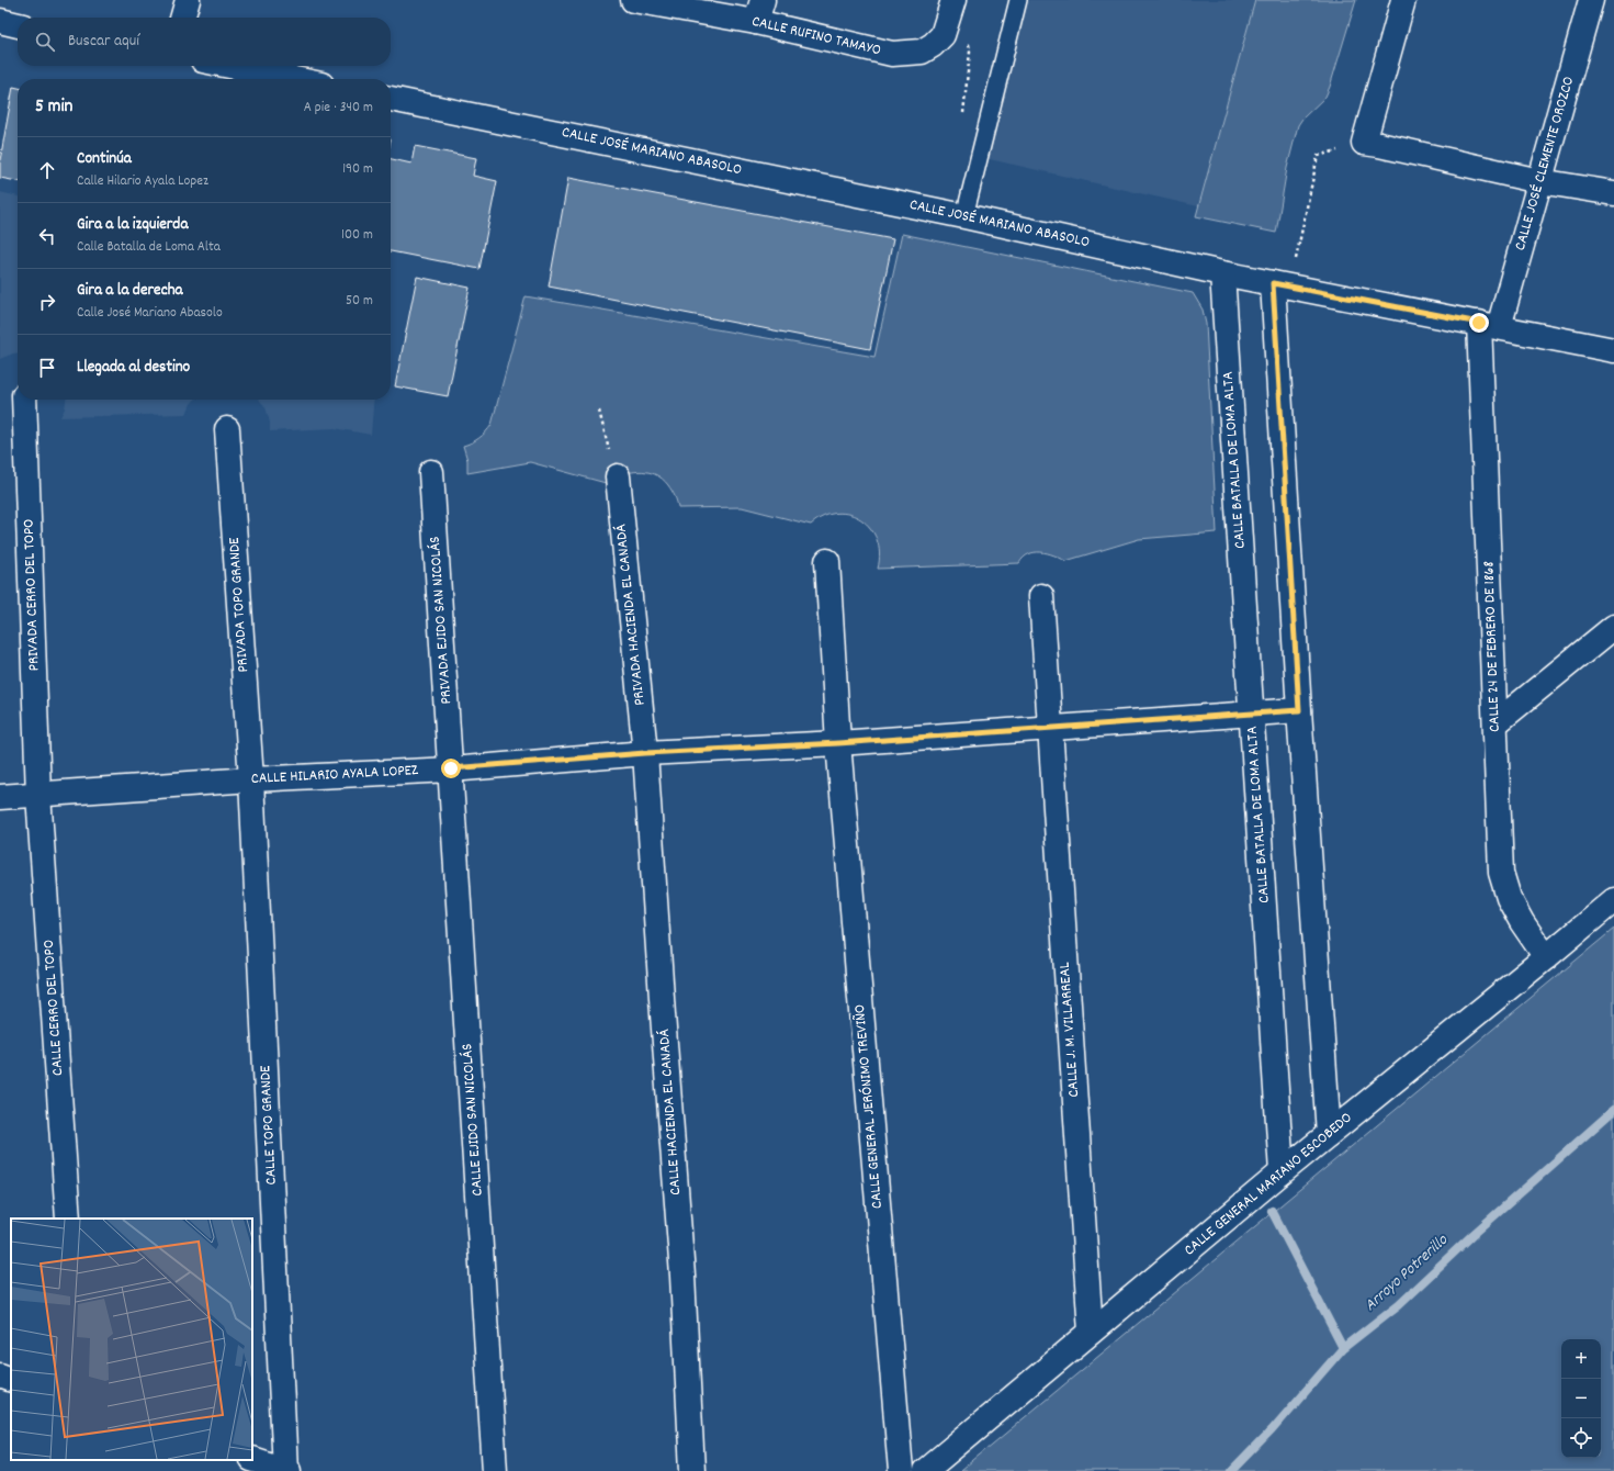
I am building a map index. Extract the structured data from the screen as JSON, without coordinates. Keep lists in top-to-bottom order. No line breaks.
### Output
{"streets":{"street":["CALLE RUFINO TAMAYO","CALLE JOSÉ MARIANO ABASOLO","CALLE JOSÉ CLEMENTE OROZCO","CALLE BATALLA DE LOMA ALTA","PRIVADA CERRO DEL TOPO","PRIVADA TOPO GRANDE","PRIVADA HACIENDA EL CANADÁ","PRIVADA EJIDO SAN NICOLÁS","CALLE 24 DE FEBRERO DE 1868","CALLE HILARIO AYALA LOPEZ","CALLE CERRO DEL TOPO","CALLE J. M. VILLARREAL","CALLE GENERAL JERÓNIMO TREVIÑO","CALLE HACIENDA EL CANADÁ","CALLE EJIDO SAN NICOLÁS","CALLE TOPO GRANDE","CALLE GENERAL MARIANO ESCOBEDO"]},"crossings":[["CALLE JOSÉ MARIANO ABASOLO","CALLE JOSÉ CLEMENTE OROZCO"],["CALLE JOSÉ MARIANO ABASOLO","CALLE BATALLA DE LOMA ALTA"],["CALLE JOSÉ MARIANO ABASOLO","CALLE 24 DE FEBRERO DE 1868"],["CALLE JOSÉ CLEMENTE OROZCO","CALLE 24 DE FEBRERO DE 1868"],["CALLE BATALLA DE LOMA ALTA","CALLE HILARIO AYALA LOPEZ"],["CALLE BATALLA DE LOMA ALTA","CALLE GENERAL MARIANO ESCOBEDO"],["PRIVADA CERRO DEL TOPO","CALLE HILARIO AYALA LOPEZ"],["PRIVADA CERRO DEL TOPO","CALLE CERRO DEL TOPO"],["PRIVADA TOPO GRANDE","CALLE HILARIO AYALA LOPEZ"],["PRIVADA TOPO GRANDE","CALLE TOPO GRANDE"],["PRIVADA HACIENDA EL CANADÁ","CALLE HILARIO AYALA LOPEZ"],["PRIVADA HACIENDA EL CANADÁ","CALLE HACIENDA EL CANADÁ"],["PRIVADA EJIDO SAN NICOLÁS","CALLE HILARIO AYALA LOPEZ"],["PRIVADA EJIDO SAN NICOLÁS","CALLE EJIDO SAN NICOLÁS"],["CALLE 24 DE FEBRERO DE 1868","CALLE GENERAL MARIANO ESCOBEDO"],["CALLE HILARIO AYALA LOPEZ","CALLE CERRO DEL TOPO"],["CALLE HILARIO AYALA LOPEZ","CALLE J. M. VILLARREAL"],["CALLE HILARIO AYALA LOPEZ","CALLE GENERAL JERÓNIMO TREVIÑO"],["CALLE HILARIO AYALA LOPEZ","CALLE HACIENDA EL CANADÁ"],["CALLE HILARIO AYALA LOPEZ","CALLE EJIDO SAN NICOLÁS"],["CALLE HILARIO AYALA LOPEZ","CALLE TOPO GRANDE"],["CALLE J. M. VILLARREAL","CALLE GENERAL MARIANO ESCOBEDO"]],"water":["Arroyo Potrerillo"],"page":{"search":"Buscar aquí","heading":["5 min","A pie · 340 m"],"list":[["Continúa","Calle Hilario Ayala Lopez","190 m"],["Gira a la izquierda","Calle Batalla de Loma Alta","100 m"],["Gira a la derecha","Calle José Mariano Abasolo","50 m"],"Llegada al destino"],"map_buttons":["+","−"]}}
